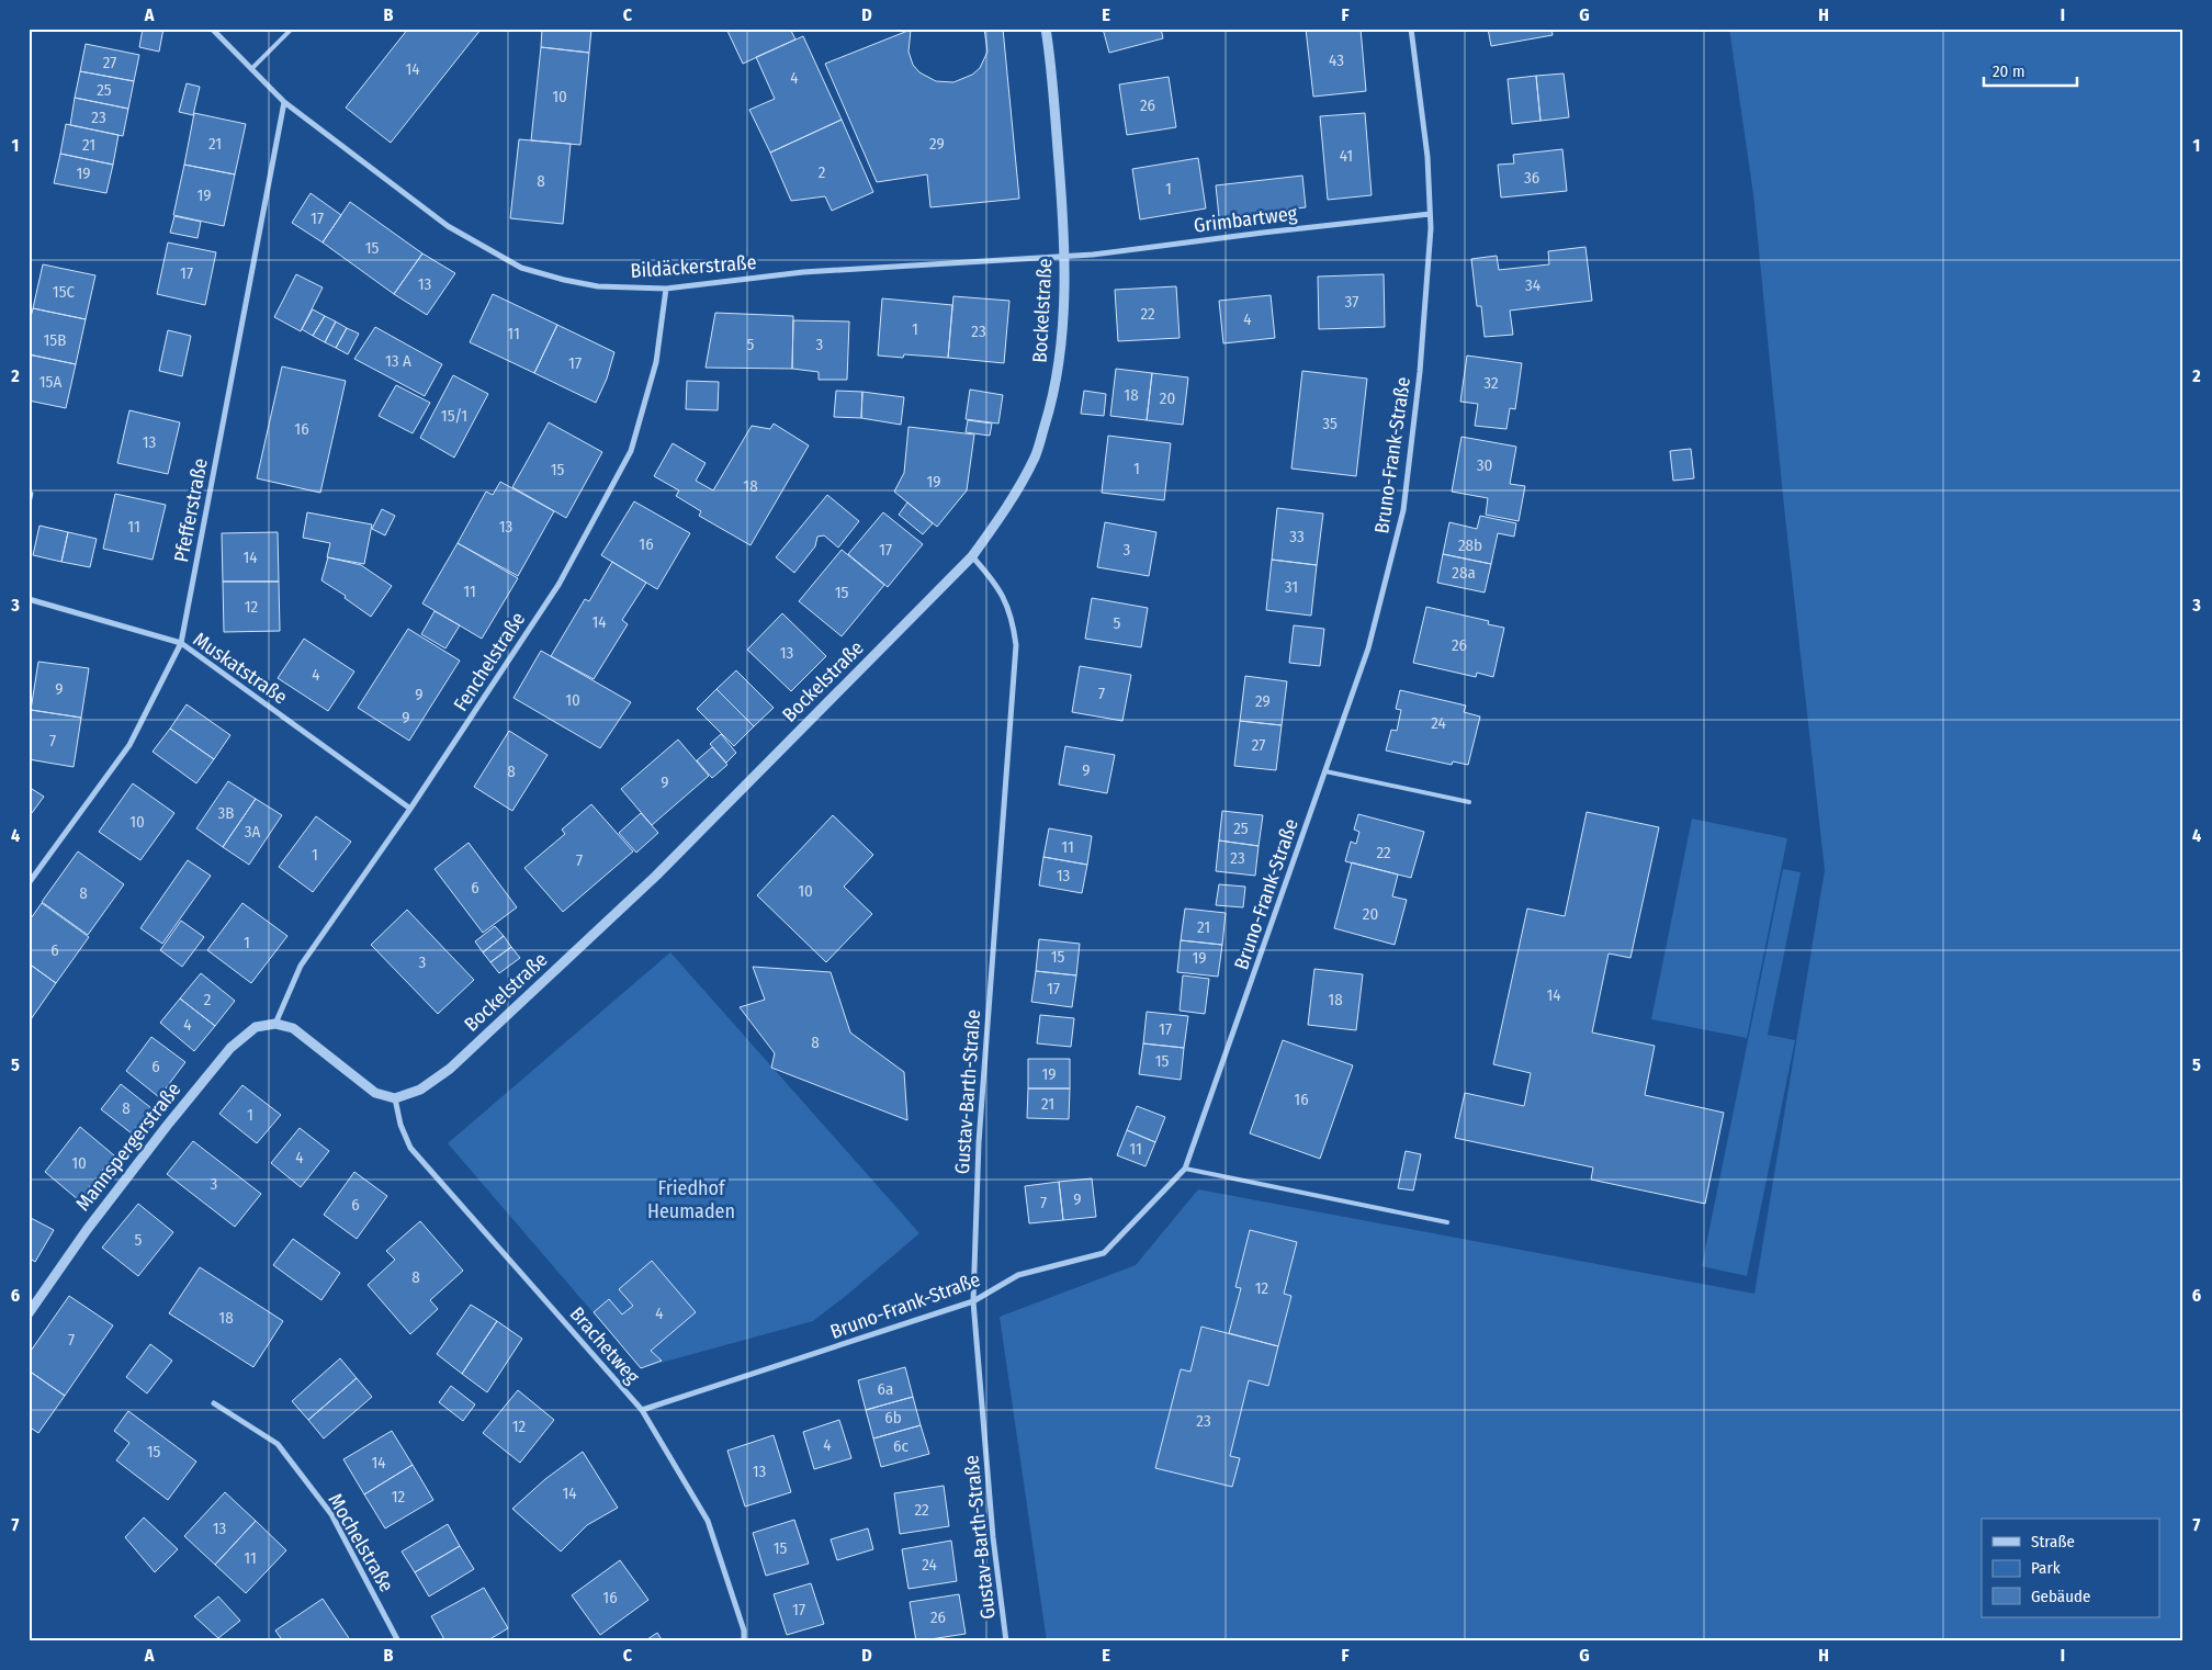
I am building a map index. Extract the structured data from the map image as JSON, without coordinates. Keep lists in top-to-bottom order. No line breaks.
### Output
{"streets":{"street":["Grimbartweg","Bildäckerstraße","Bockelstraße","Bruno-Frank-Straße","Pfefferstraße","Fenchelstraße","Muskatstraße","Gustav-Barth-Straße","Mannspergerstraße","Brachetweg","Mochelstraße"]},"crossings":[["Grimbartweg","Bildäckerstraße"],["Grimbartweg","Bockelstraße"],["Grimbartweg","Bruno-Frank-Straße"],["Bildäckerstraße","Bockelstraße"],["Bildäckerstraße","Pfefferstraße"],["Bildäckerstraße","Fenchelstraße"],["Bockelstraße","Gustav-Barth-Straße"],["Bockelstraße","Brachetweg"],["Bruno-Frank-Straße","Gustav-Barth-Straße"],["Bruno-Frank-Straße","Brachetweg"],["Pfefferstraße","Muskatstraße"],["Fenchelstraße","Muskatstraße"],["Fenchelstraße","Mannspergerstraße"]],"parks":["Friedhof Heumaden"],"house_numbers":["43","27","14","4","25","10","26","23","21","29","21","41","2","19","36","8","1","19","17","15","17","13","34","15C","37","22","4","1","23","11","15B","5","3","13 A","17","15A","32","18","20","15/1","35","16","13","30","1","15","19","18","11","13","33","16","28b","17","3","14","28a","31","11","15","12","14","5","26","13","4","9","7","9","10","29","9","24","7","27","9","8","9","3B","10","25","3A","11","22","1","23","7","13","6","10","8","20","21","1","6","15","19","3","17","14","2","18","4","17","8","15","6","19","16","21","8","1","11","4","10","3","9","7","6","5","8","12","4","18","7","6a","6b","23","12","4","6c","15","14","13","14","12","22","13","15","11","24","16","17","26"],"legend":["Straße","Park","Gebäude"],"scale_bar":"20 m","grid":{"columns":["A","B","C","D","E","F","G","H","I"],"rows":["1","2","3","4","5","6","7"]}}
